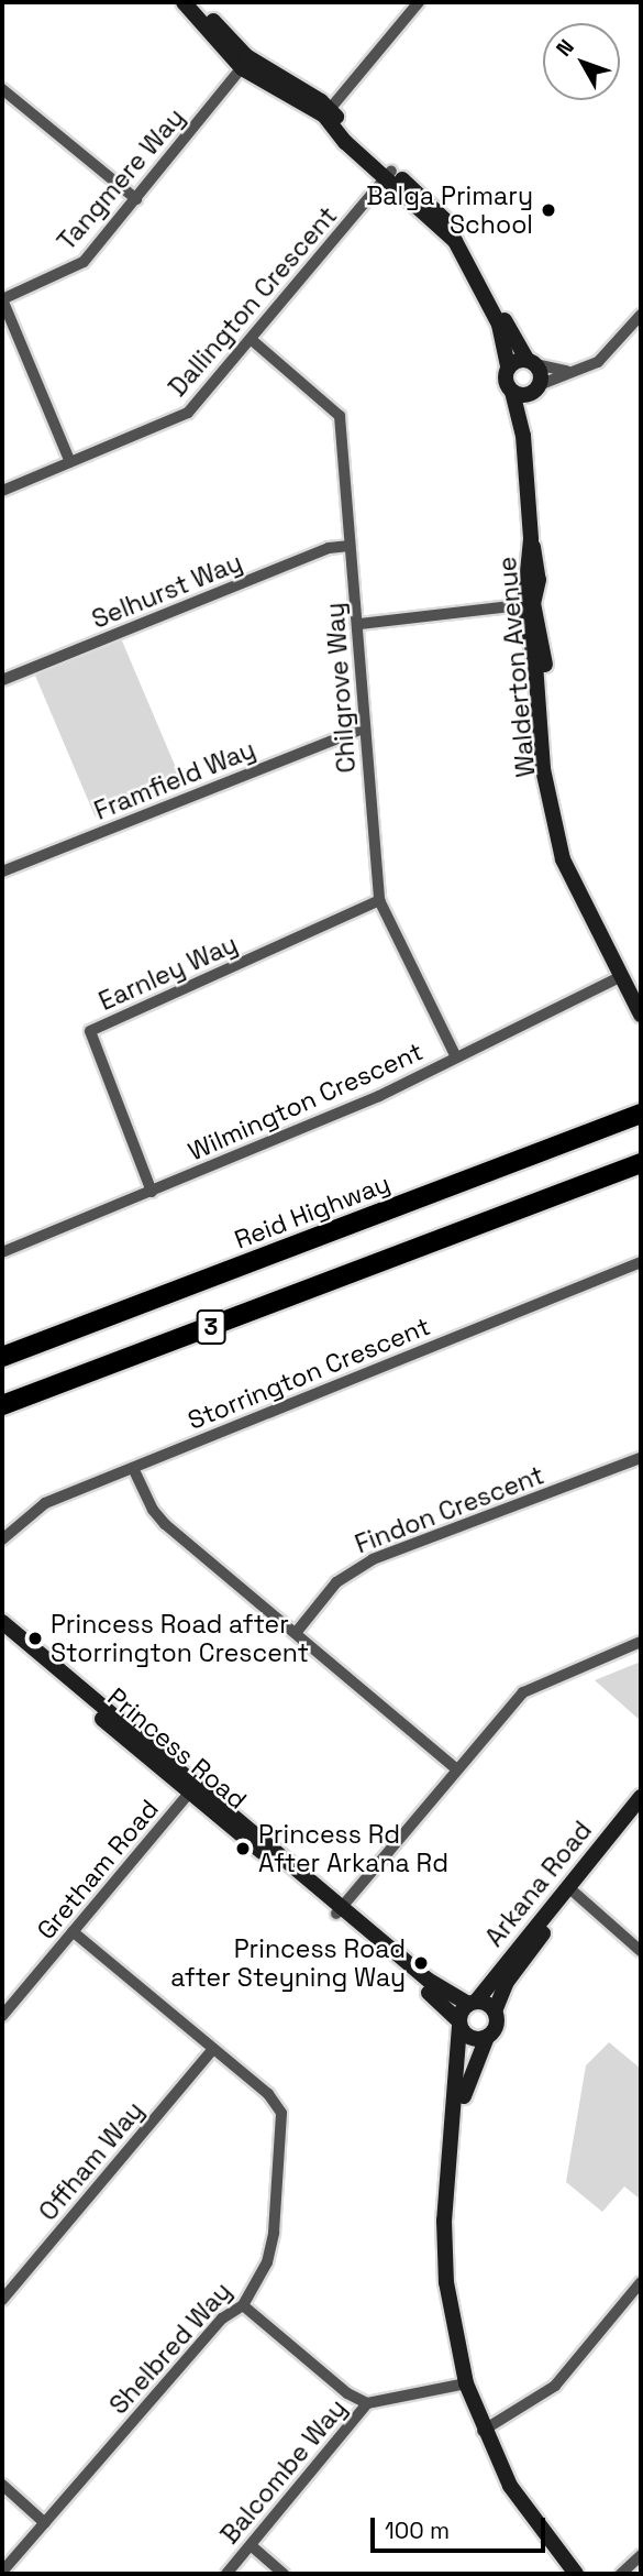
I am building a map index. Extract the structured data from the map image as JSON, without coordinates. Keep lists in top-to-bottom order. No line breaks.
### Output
{"streets":{"highway":["Reid Highway","3"],"street":["Tangmere Way","Dallington Crescent","Selhurst Way","Walderton Avenue","Chilgrove Way","Framfield Way","Earnley Way","Wilmington Crescent","Storrington Crescent","Findon Crescent","Princess Road","Gretham Road","Arkana Road","Offham Way","Shelbred Way","Balcombe Way"]},"crossings":[["Dallington Crescent","Chilgrove Way"],["Selhurst Way","Chilgrove Way"],["Walderton Avenue","Wilmington Crescent"],["Chilgrove Way","Framfield Way"],["Chilgrove Way","Earnley Way"],["Chilgrove Way","Wilmington Crescent"],["Earnley Way","Wilmington Crescent"],["Princess Road","Gretham Road"],["Princess Road","Arkana Road"],["Gretham Road","Shelbred Way"],["Offham Way","Shelbred Way"]],"places":["Balga Primary School","Princess Road after Storrington Crescent","Princess Rd After Arkana Rd","Princess Road after Steyning Way"],"scale_bar":"100 m","north":"top left"}
